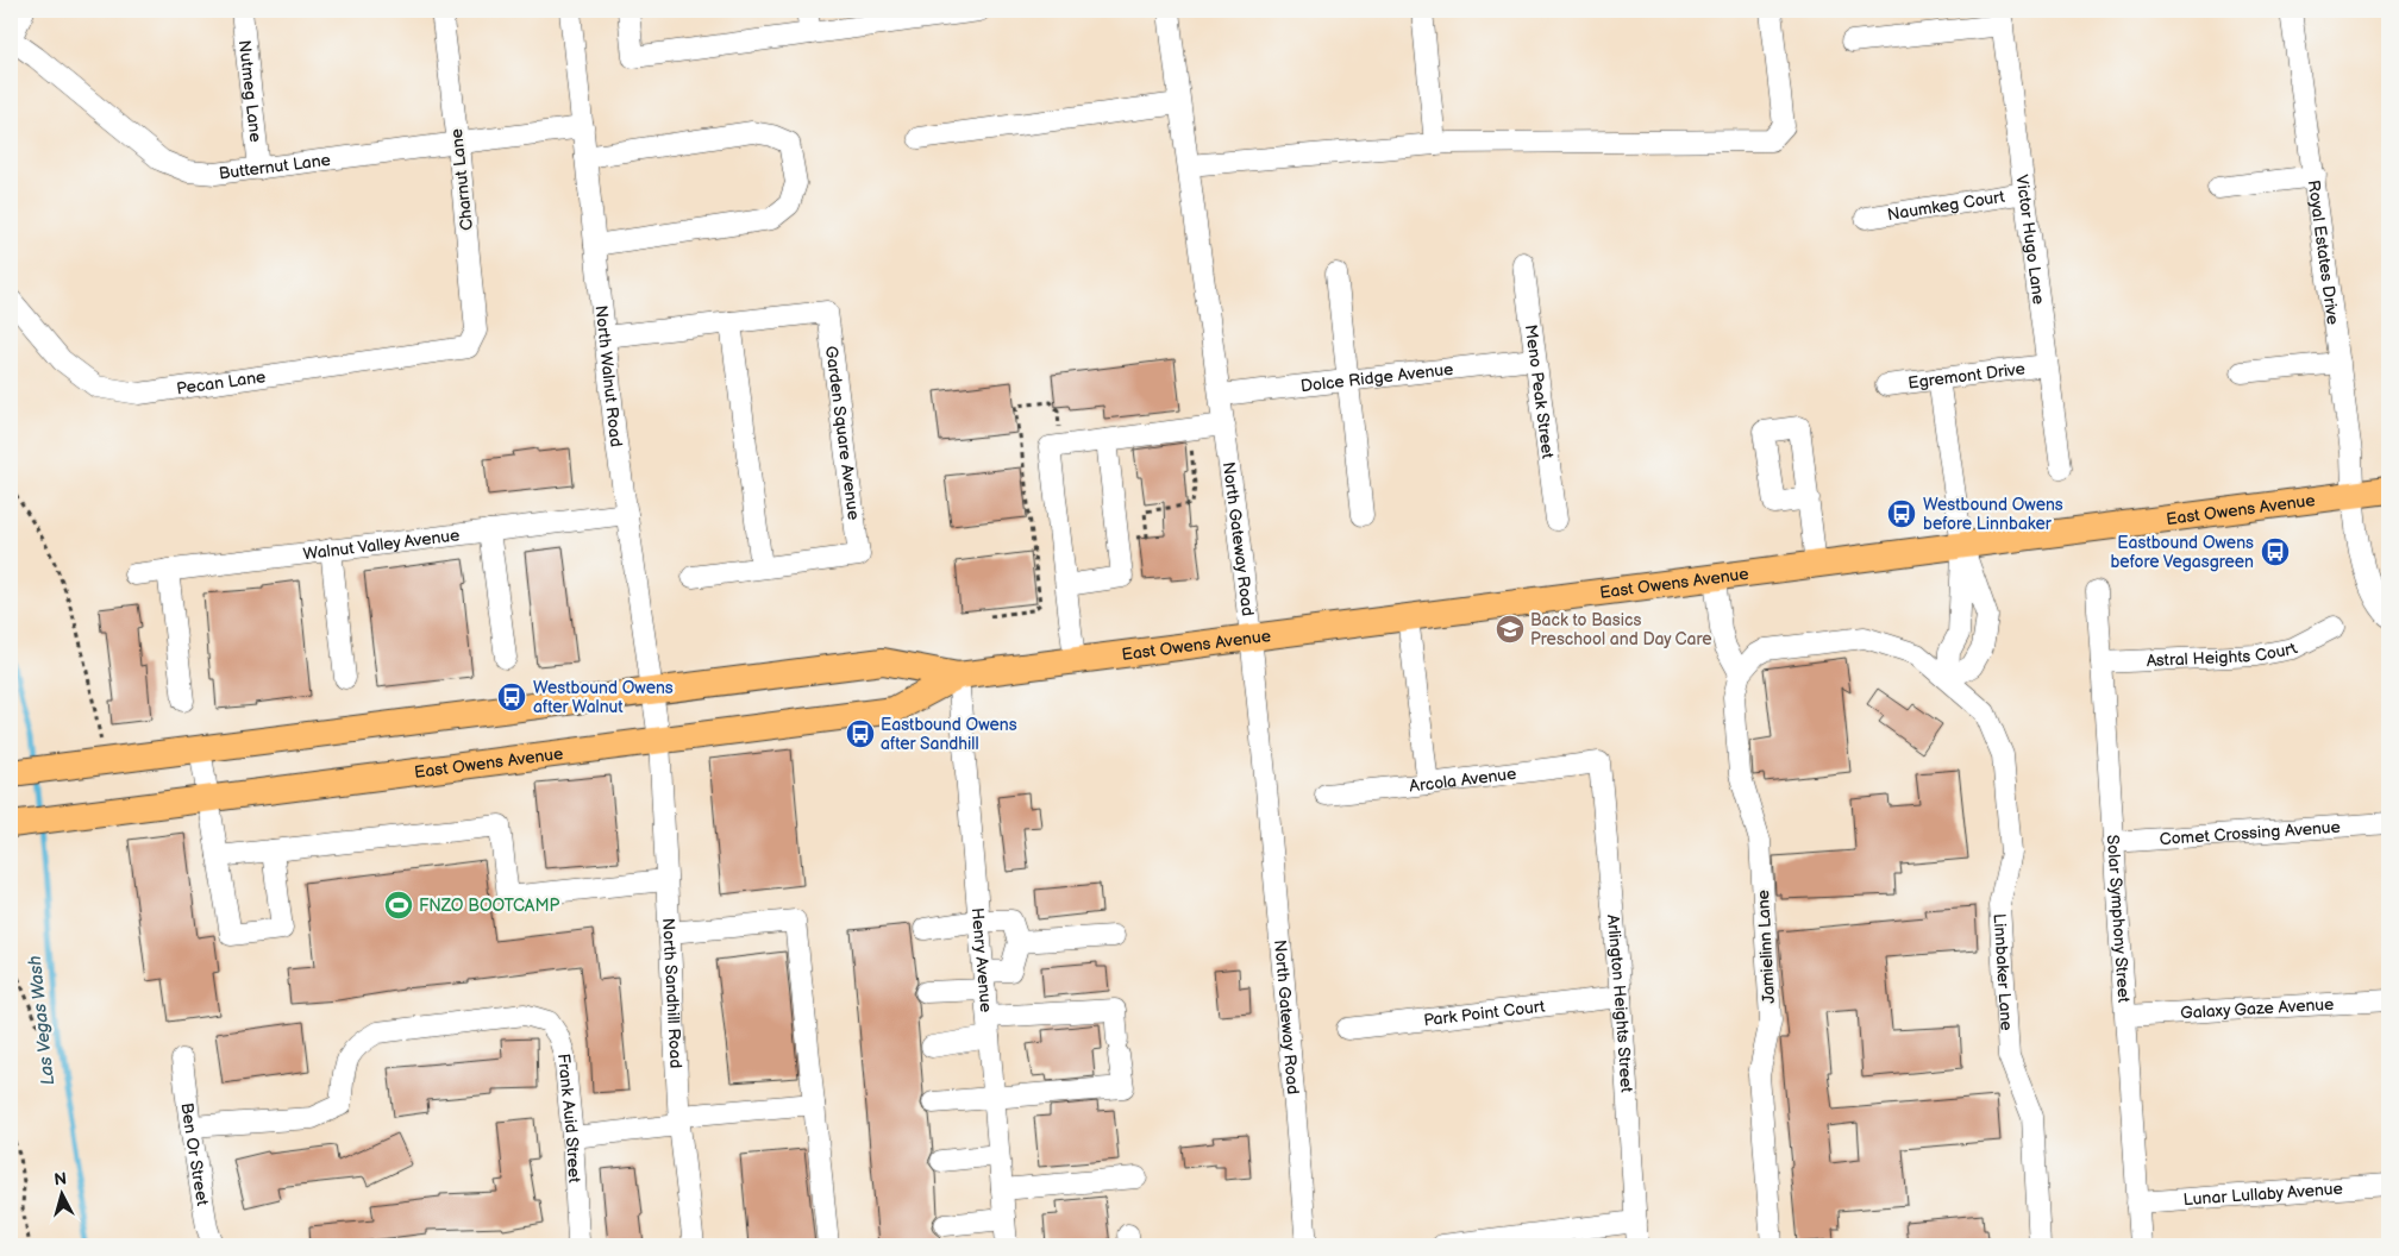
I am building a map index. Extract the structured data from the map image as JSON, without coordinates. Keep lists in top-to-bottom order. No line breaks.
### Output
{"streets":{"main road":["East Owens Avenue"],"street":["Nutmeg Lane","Butternut Lane","Charnut Lane","Naumkeg Court","Victor Hugo Lane","Royal Estates Drive","Egremont Drive","North Walnut Road","Dolce Ridge Avenue","Pecan Lane","Meno Peak Street","Garden Square Avenue","North Gateway Road","Walnut Valley Avenue","Astral Heights Court","Arcola Avenue","Comet Crossing Avenue","Solar Symphony Street","Jamielinn Lane","Henry Avenue","Linnbaker Lane","North Sandhill Road","Arlington Heights Street","Galaxy Gaze Avenue","Park Point Court","Frank Auid Street","Ben Or Street","Lunar Lullaby Avenue"]},"crossings":[["Nutmeg Lane","Butternut Lane"],["Butternut Lane","Charnut Lane"],["Butternut Lane","North Walnut Road"],["Charnut Lane","Pecan Lane"],["Naumkeg Court","Victor Hugo Lane"],["Victor Hugo Lane","Egremont Drive"],["Royal Estates Drive","East Owens Avenue"],["North Walnut Road","Garden Square Avenue"],["North Walnut Road","East Owens Avenue"],["North Walnut Road","Walnut Valley Avenue"],["North Walnut Road","North Sandhill Road"],["Dolce Ridge Avenue","Meno Peak Street"],["Dolce Ridge Avenue","North Gateway Road"],["East Owens Avenue","North Gateway Road"],["East Owens Avenue","Henry Avenue"],["East Owens Avenue","North Sandhill Road"],["Astral Heights Court","Solar Symphony Street"],["Arcola Avenue","Arlington Heights Street"],["Comet Crossing Avenue","Solar Symphony Street"],["Solar Symphony Street","Galaxy Gaze Avenue"],["Solar Symphony Street","Lunar Lullaby Avenue"],["Jamielinn Lane","Linnbaker Lane"],["Arlington Heights Street","Park Point Court"],["Frank Auid Street","Ben Or Street"]],"water":["Las Vegas Wash"],"places":{"bus stop":["Westbound Owens before Linnbaker","Eastbound Owens before Vegasgreen","Westbound Owens after Walnut","Eastbound Owens after Sandhill"],"school or university":["Back to Basics Preschool and Day Care"],"sports":["FNZO BOOTCAMP"]},"north":"top"}
